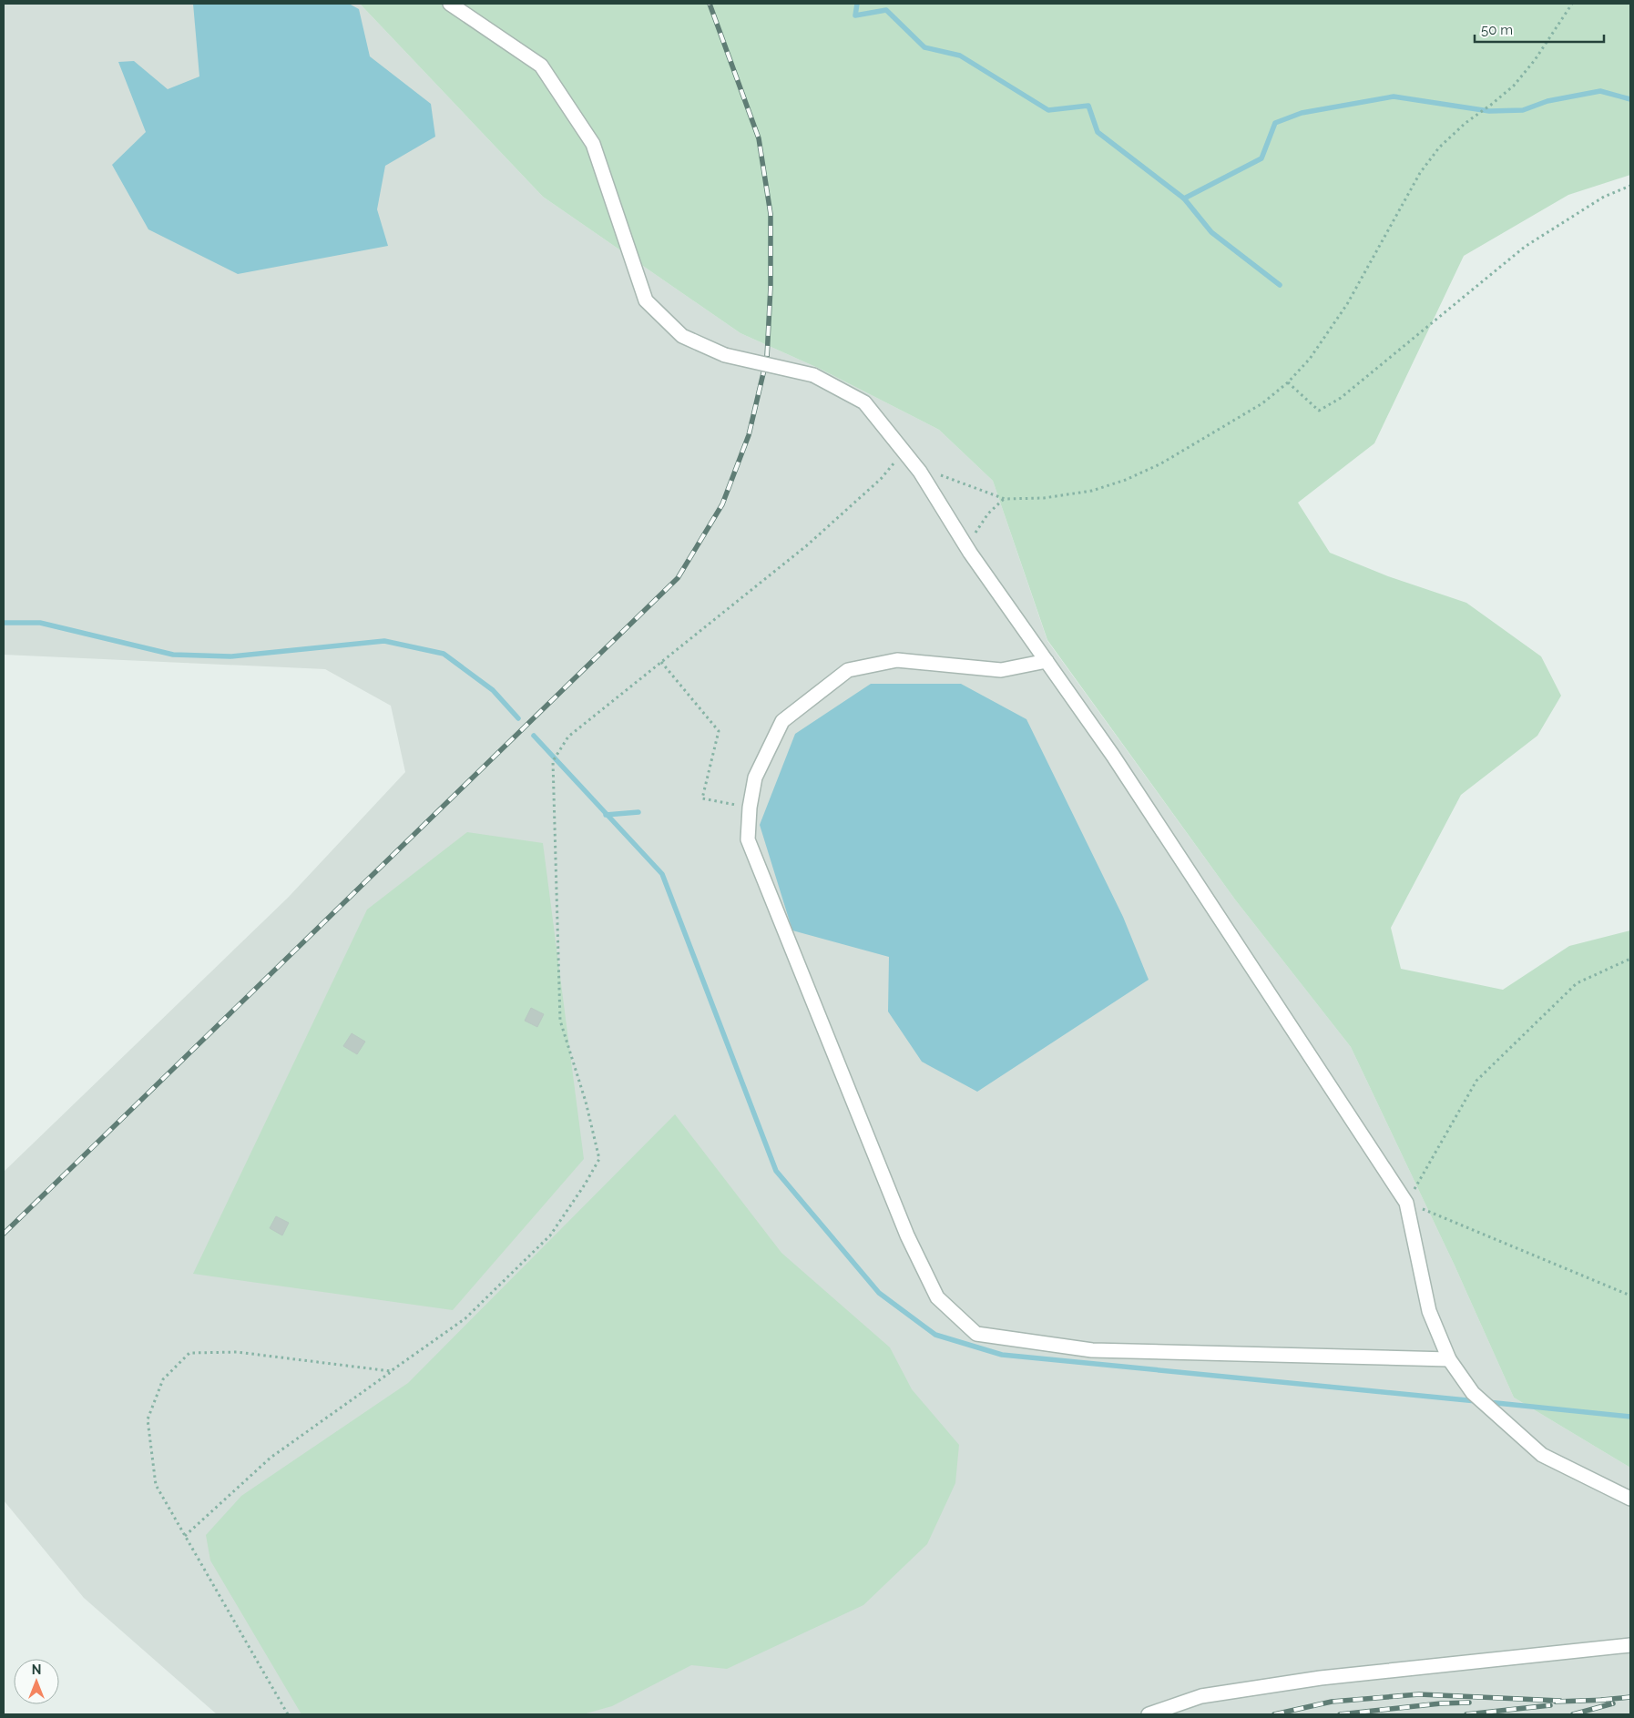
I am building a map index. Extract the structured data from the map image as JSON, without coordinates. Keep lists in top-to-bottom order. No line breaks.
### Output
{"scale_bar":"50 m","north":"top"}
